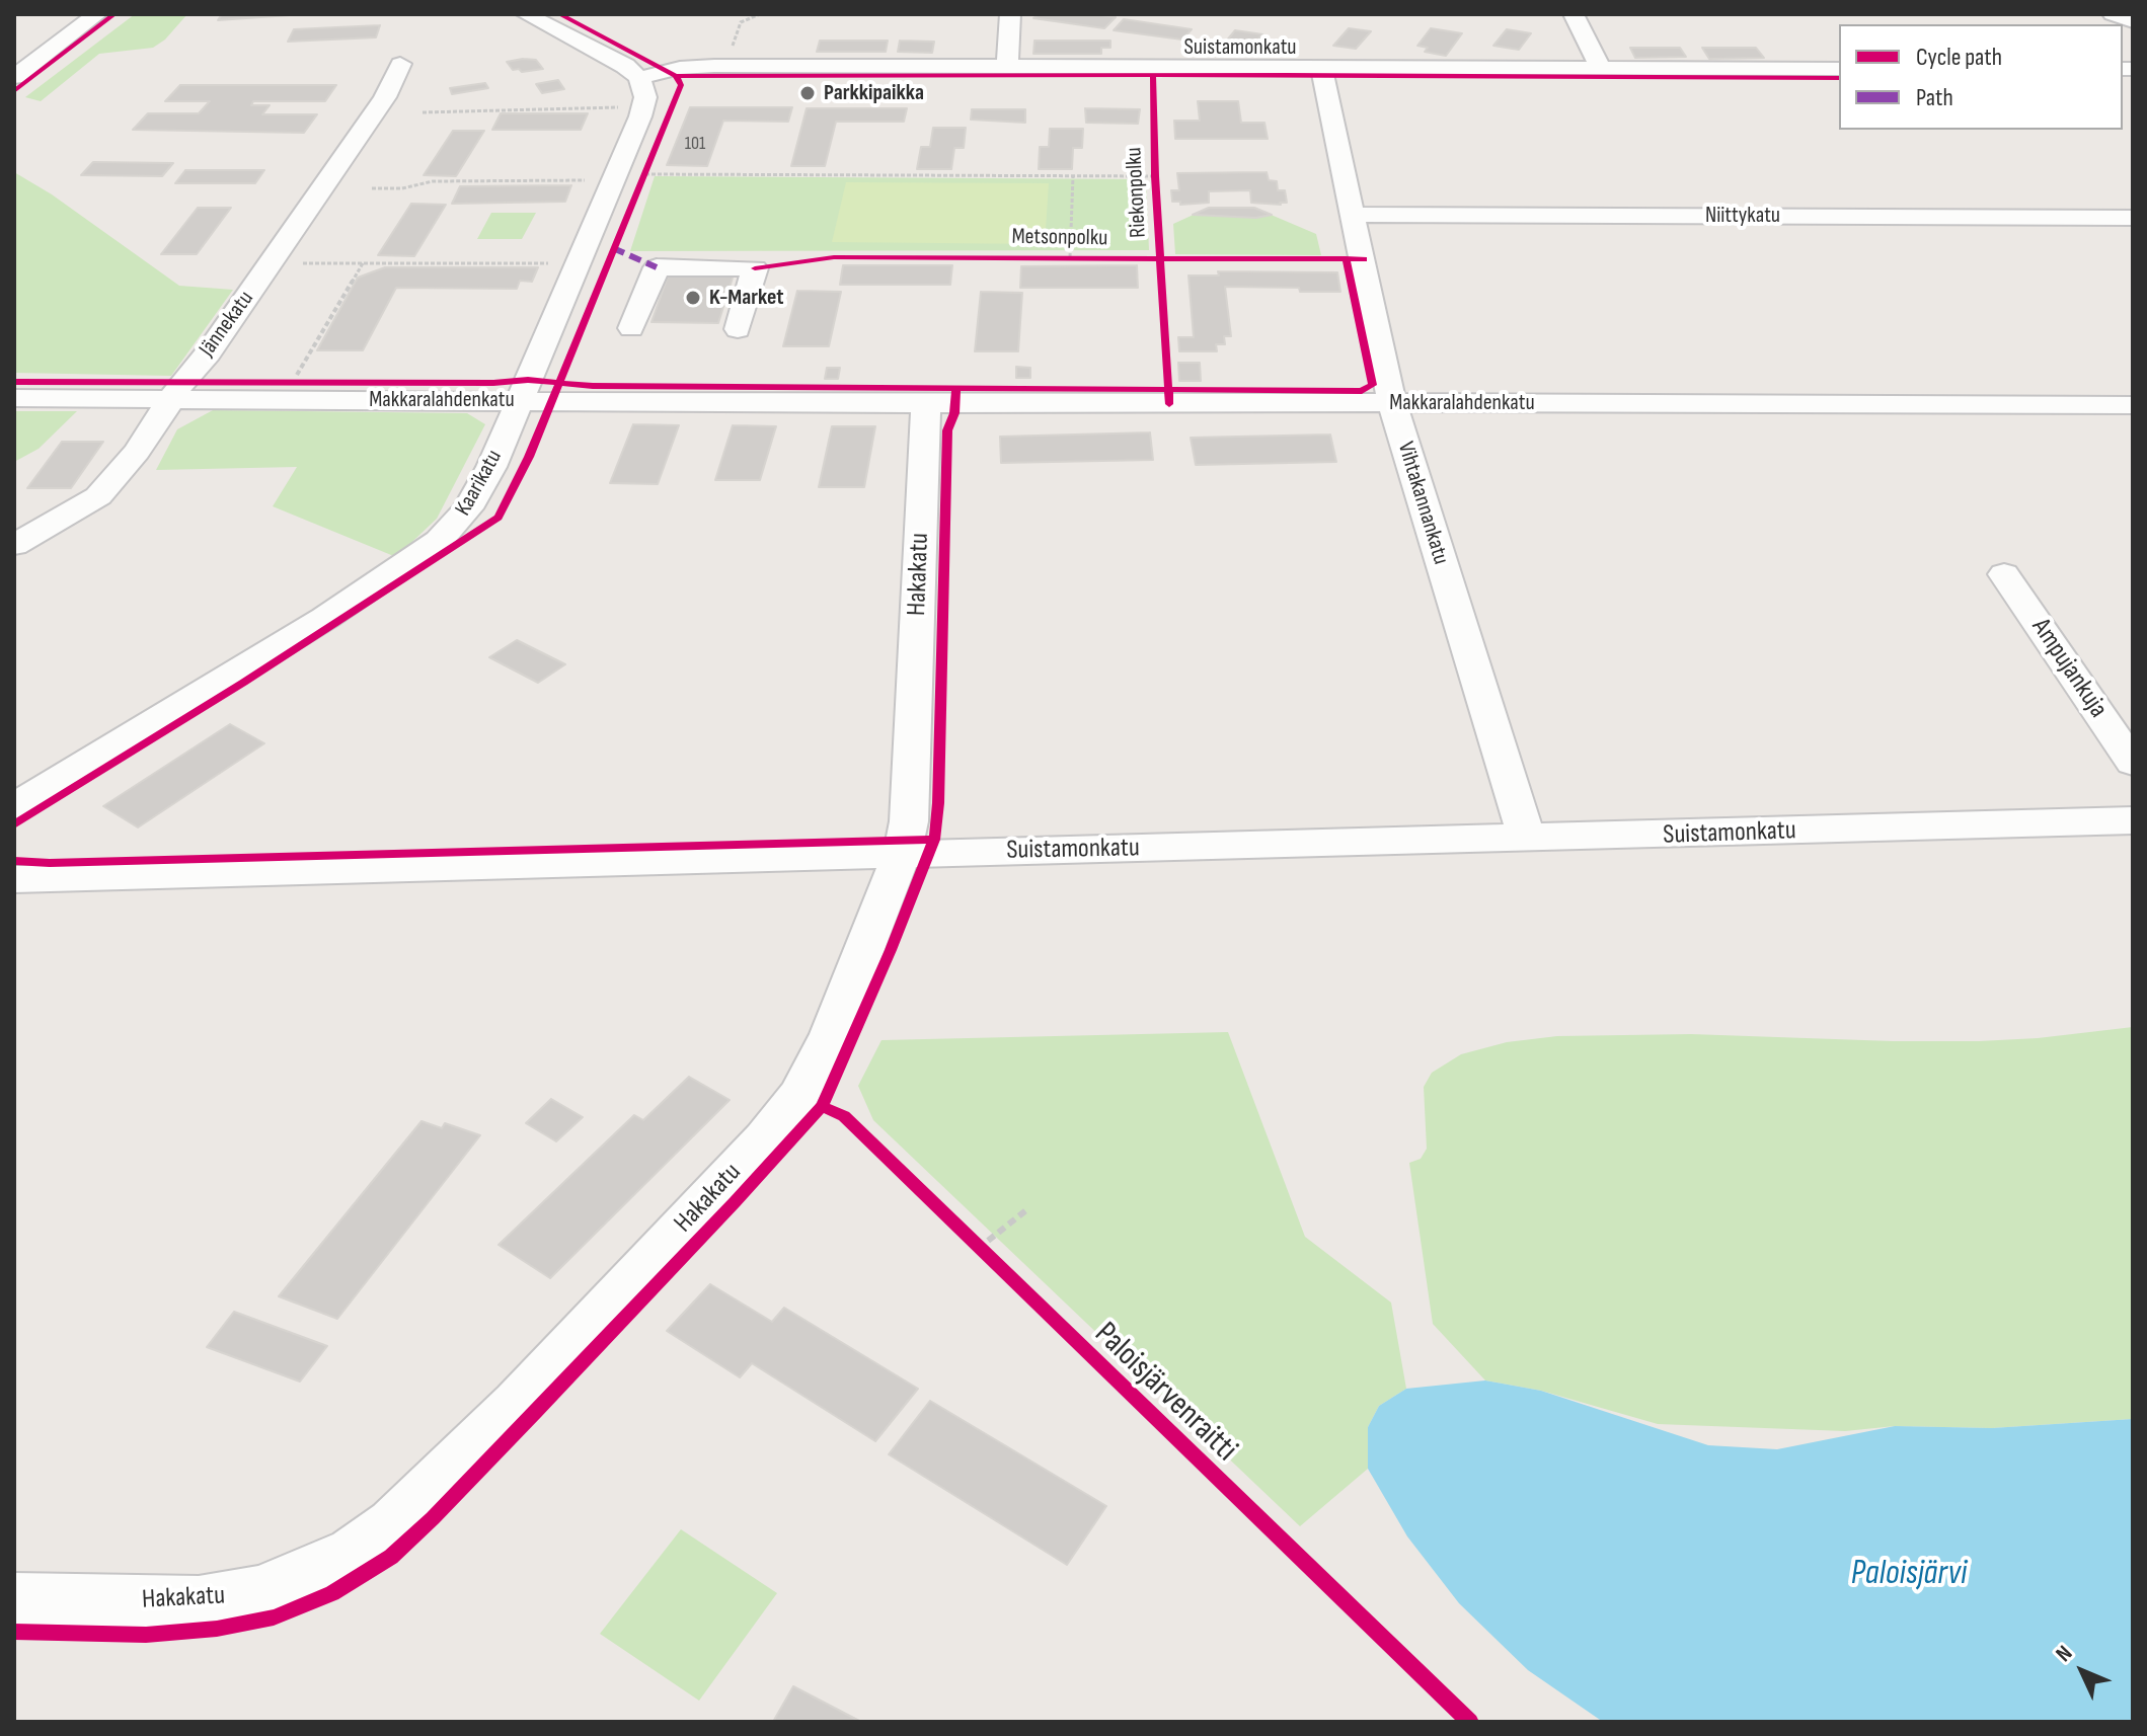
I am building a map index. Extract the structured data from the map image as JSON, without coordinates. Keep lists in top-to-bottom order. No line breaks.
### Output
{"streets":{"street":["Suistamonkatu","Niittykatu","Jännekatu","Makkaralahdenkatu","Kaarikatu","Vihtakannankatu","Hakakatu","Ampujankuja"],"cycle path":["Riekonpolku","Metsonpolku","Paloisjärvenraitti"]},"crossings":[["Suistamonkatu","Kaarikatu"],["Suistamonkatu","Vihtakannankatu"],["Suistamonkatu","Hakakatu"],["Niittykatu","Vihtakannankatu"],["Jännekatu","Makkaralahdenkatu"],["Makkaralahdenkatu","Kaarikatu"],["Makkaralahdenkatu","Vihtakannankatu"],["Makkaralahdenkatu","Hakakatu"]],"water":["Paloisjärvi"],"places":["Parkkipaikka","K-Market"],"house_numbers":["101"],"legend":["Cycle path","Path"],"north":"top left"}
